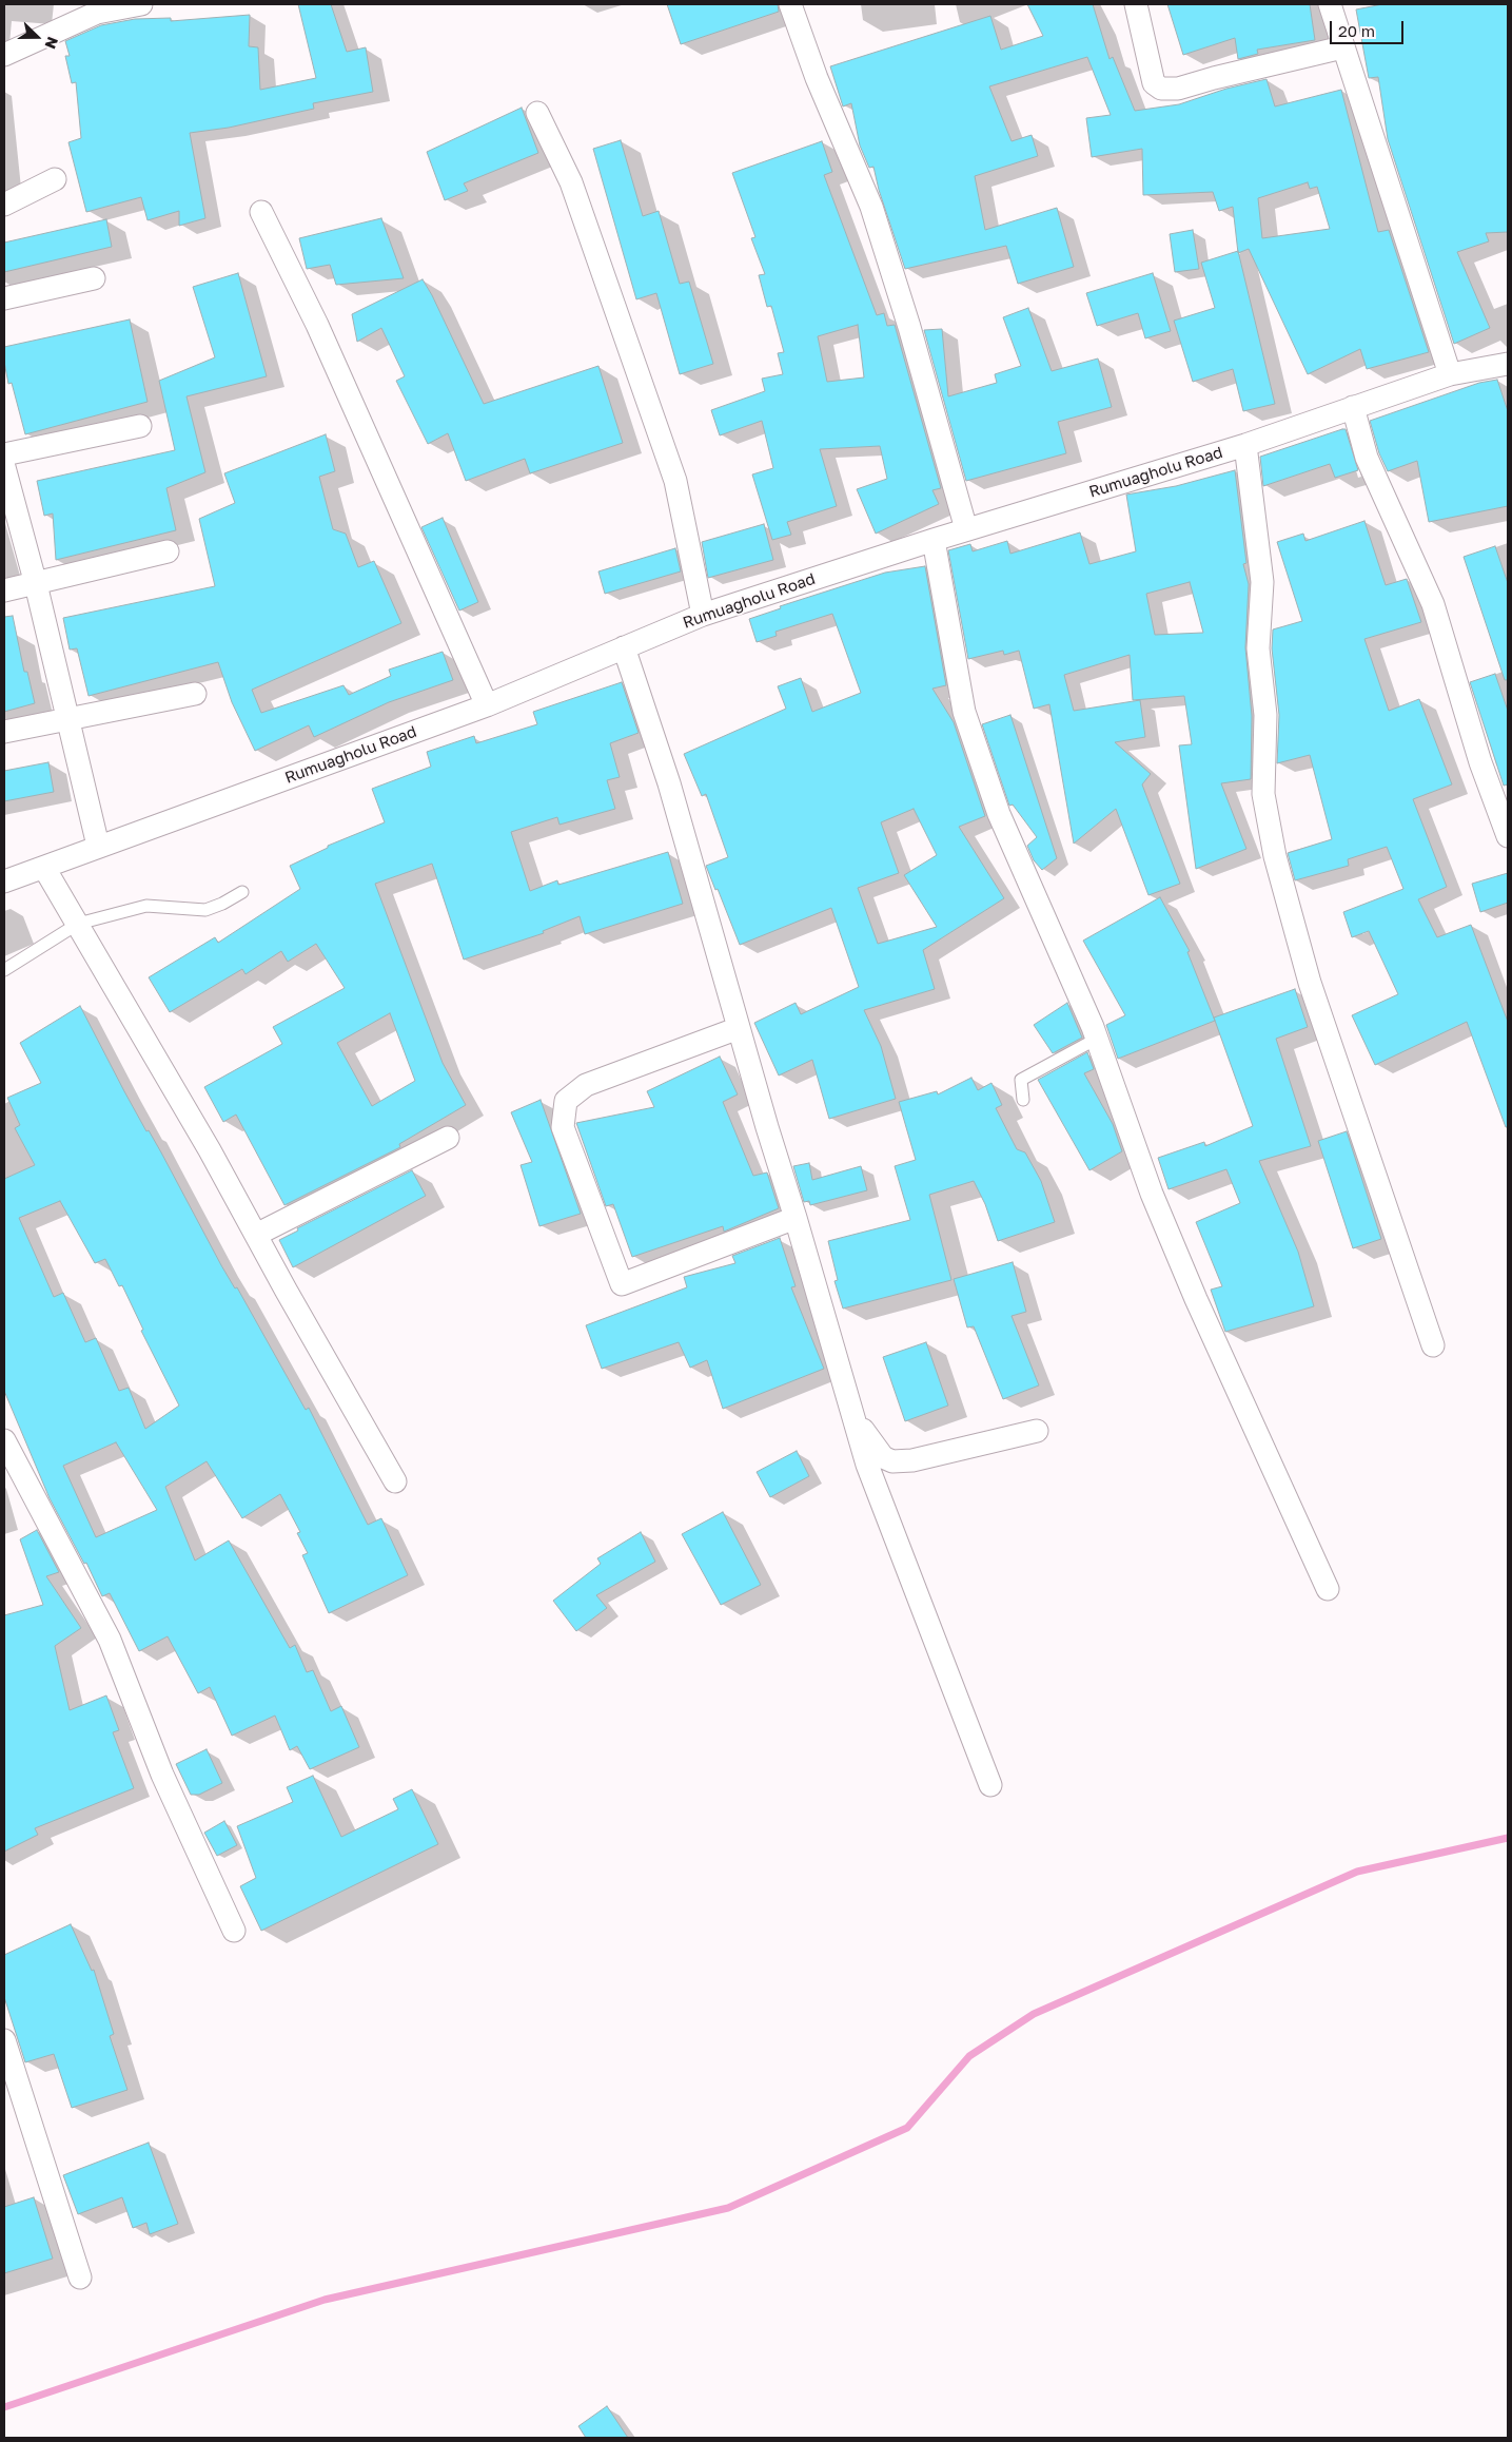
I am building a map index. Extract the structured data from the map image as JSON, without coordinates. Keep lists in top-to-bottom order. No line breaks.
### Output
{"streets":{"street":["Rumuagholu Road"]},"scale_bar":"20 m","north":"right"}
